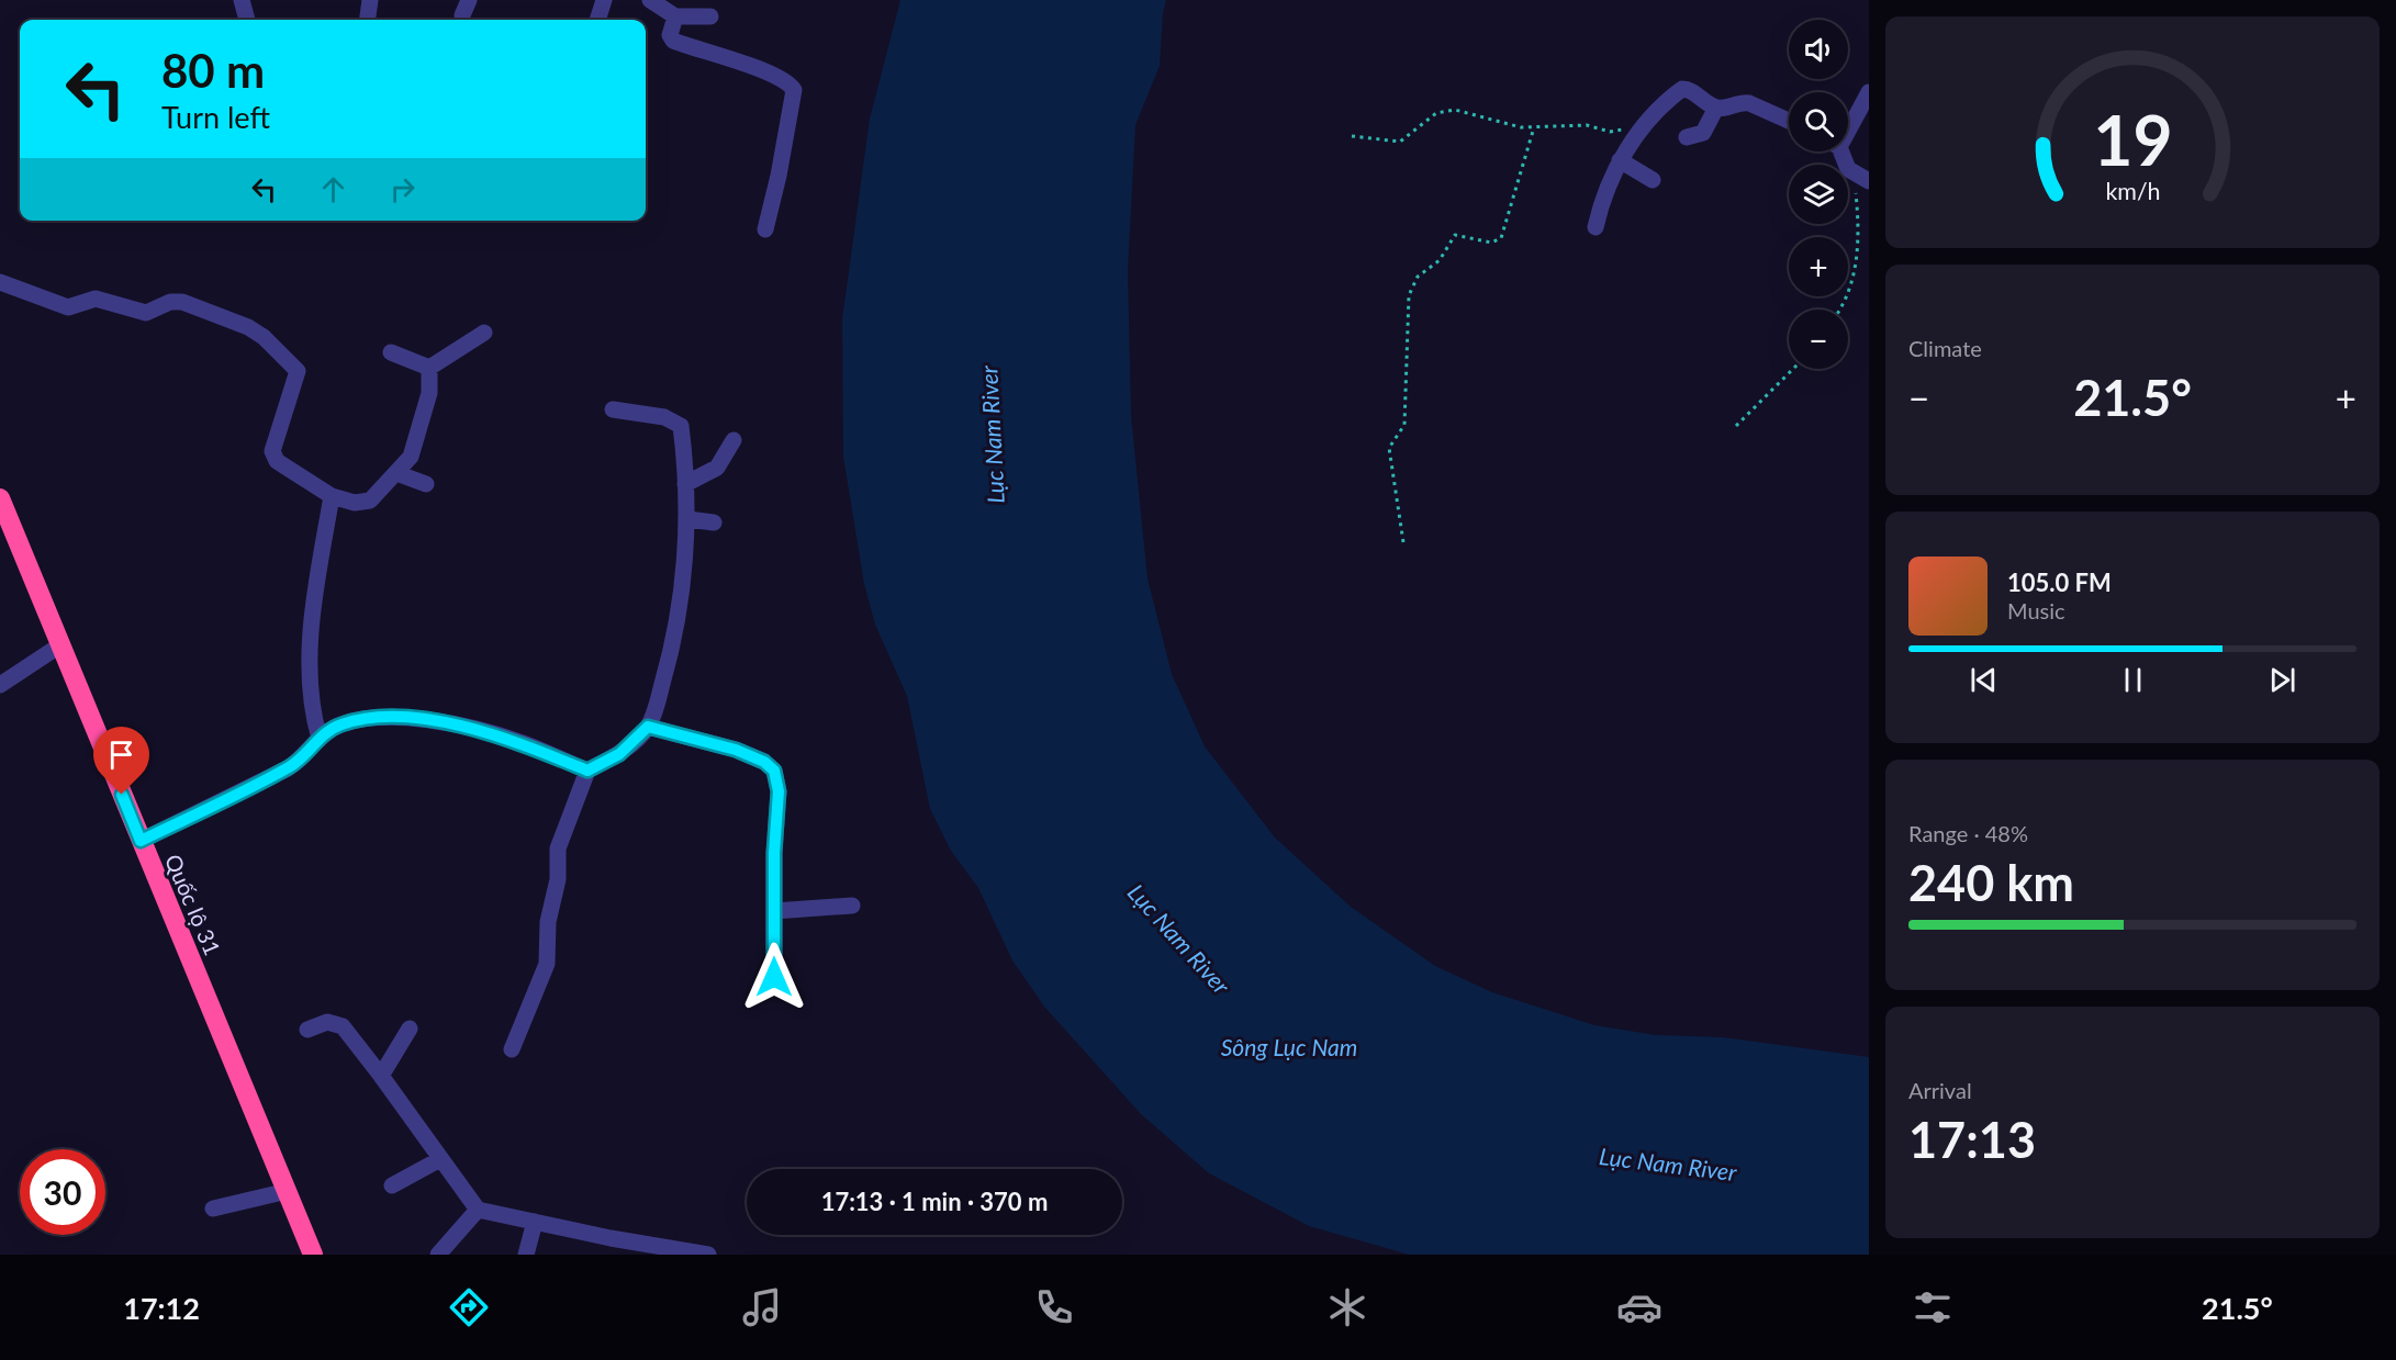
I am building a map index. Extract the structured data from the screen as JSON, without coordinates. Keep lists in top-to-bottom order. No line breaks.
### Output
{"streets":{"highway":["Quốc lộ 31"]},"water":["Lục Nam River","Sông Lục Nam"],"page":{"map_buttons":["+","−"],"turn":["80 m","Turn left"],"tile":["Climate",["Range · 48%","240 km"],["Arrival","17:13"]],"heat":["−","21.5°","+"],"song":["105.0 FM","Music"],"limit":"30","trip":"17:13 · 1 min · 370 m","tabs":["17:12","21.5°"],"gauge":["19","km/h"]}}
